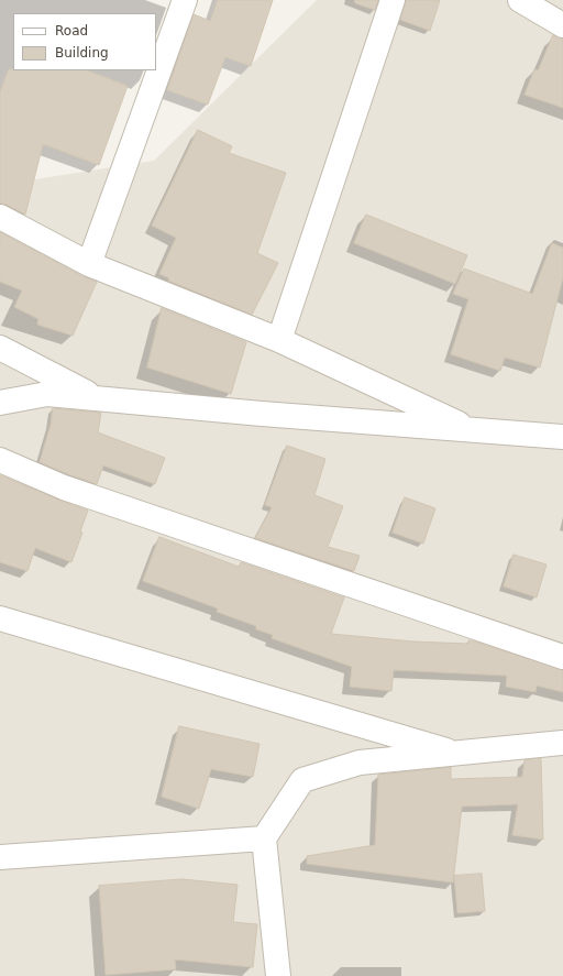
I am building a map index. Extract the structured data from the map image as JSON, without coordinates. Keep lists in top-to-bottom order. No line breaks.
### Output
{"legend":["Road","Building"]}
